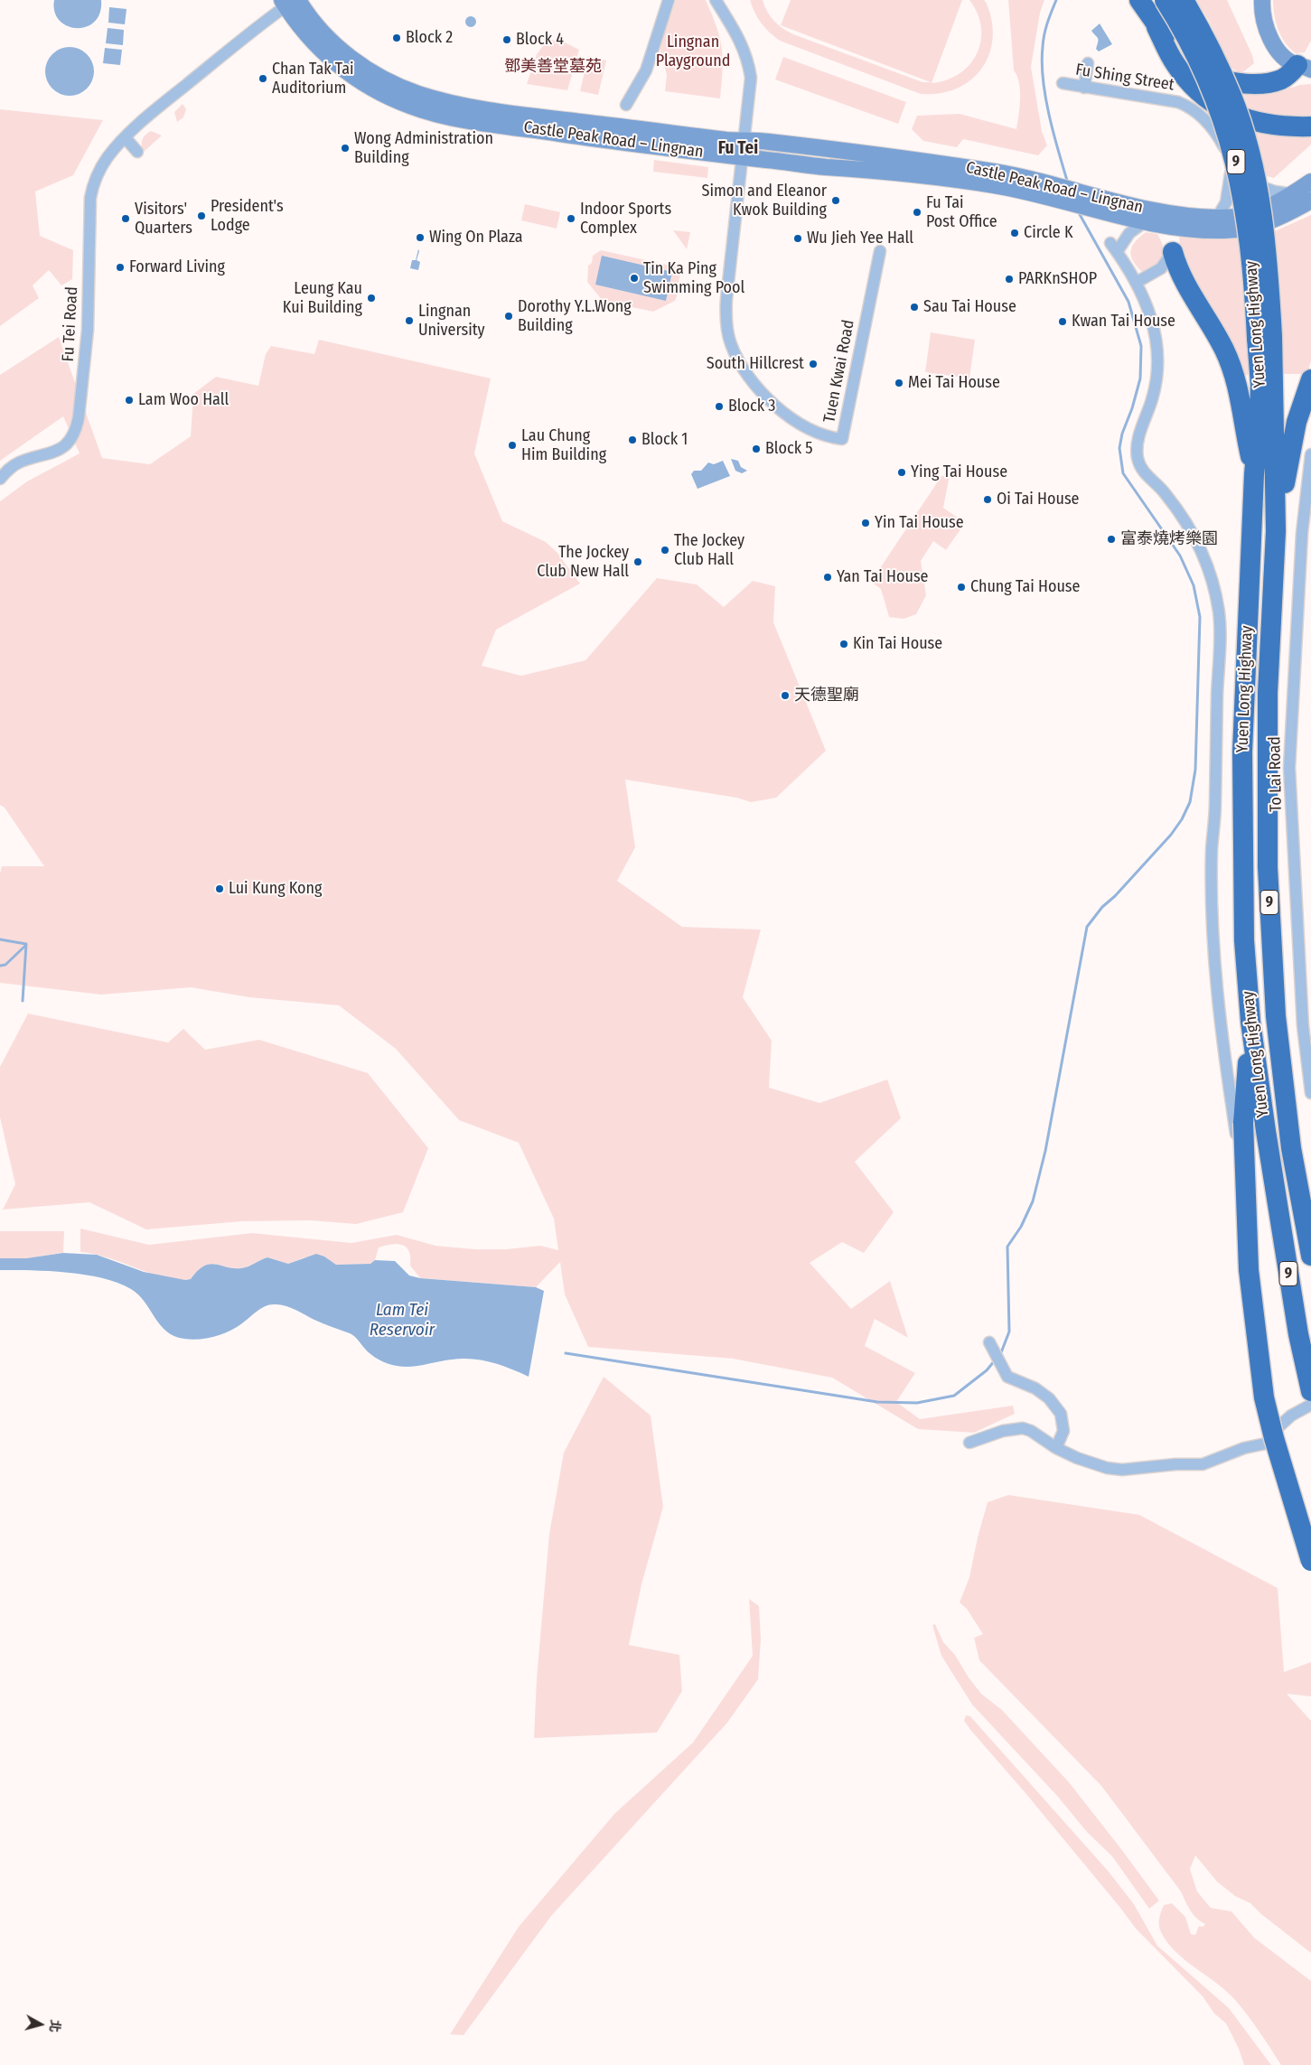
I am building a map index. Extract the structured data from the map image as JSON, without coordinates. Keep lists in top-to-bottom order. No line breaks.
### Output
{"streets":{"highway":["9","Yuen Long Highway"],"main road":["Castle Peak Road – Lingnan"],"street":["Fu Shing Street","Fu Tei Road","Tuen Kwai Road","To Lai Road"]},"crossings":[["Castle Peak Road – Lingnan","Fu Tei Road"],["Castle Peak Road – Lingnan","Tuen Kwai Road"],["9","Yuen Long Highway"]],"districts":["Fu Tei"],"water":["Lam Tei Reservoir"],"parks":["Lingnan Playground","鄧美善堂墓苑"],"places":["Block 2","Block 4","Chan Tak Tai Auditorium","Wong Administration Building","Simon and Eleanor Kwok Building","Fu Tai Post Office","President's Lodge","Visitors' Quarters","Indoor Sports Complex","Circle K","Wing On Plaza","Wu Jieh Yee Hall","Forward Living","Tin Ka Ping Swimming Pool","PARKnSHOP","Leung Kau Kui Building","Sau Tai House","Dorothy Y.L.Wong Building","Lingnan University","Kwan Tai House","South Hillcrest","Mei Tai House","Lam Woo Hall","Block 3","Block 1","Lau Chung Him Building","Block 5","Ying Tai House","Oi Tai House","Yin Tai House","富泰燒烤樂園","The Jockey Club Hall","The Jockey Club New Hall","Yan Tai House","Chung Tai House","Kin Tai House","天德聖廟","Lui Kung Kong"],"north":"right"}
